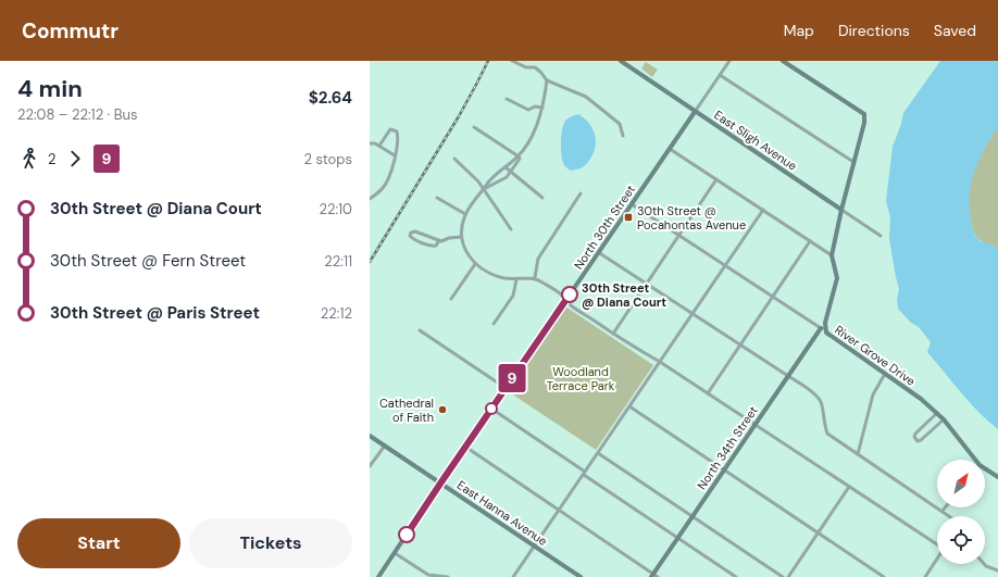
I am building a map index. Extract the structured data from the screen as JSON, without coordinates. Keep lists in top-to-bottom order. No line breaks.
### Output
{"streets":{"street":["East Sligh Avenue","North 30th Street","River Grove Drive","North 34th Street","East Hanna Avenue"]},"crossings":[["East Sligh Avenue","North 30th Street"],["East Sligh Avenue","River Grove Drive"],["North 30th Street","East Hanna Avenue"],["River Grove Drive","North 34th Street"]],"parks":["Woodland Terrace Park"],"places":{"transit":["30th Street @ Pocahontas Avenue"],"other":["30th Street @ Diana Court","Cathedral of Faith"]},"lines":["bus line 9"],"north":"top right","page":{"header":"Commutr","nav":["Map","Directions","Saved"],"heading":["4 min","22:08 – 22:12 · Bus","$2.64"],"on_map":"9","legs":["2","9","2 stops"],"list":[{"name":"30th Street @ Diana Court","value":"22:10"},{"name":"30th Street @ Fern Street","value":"22:11"},{"name":"30th Street @ Paris Street","value":"22:12"}],"buttons":["Start","Tickets"]}}
